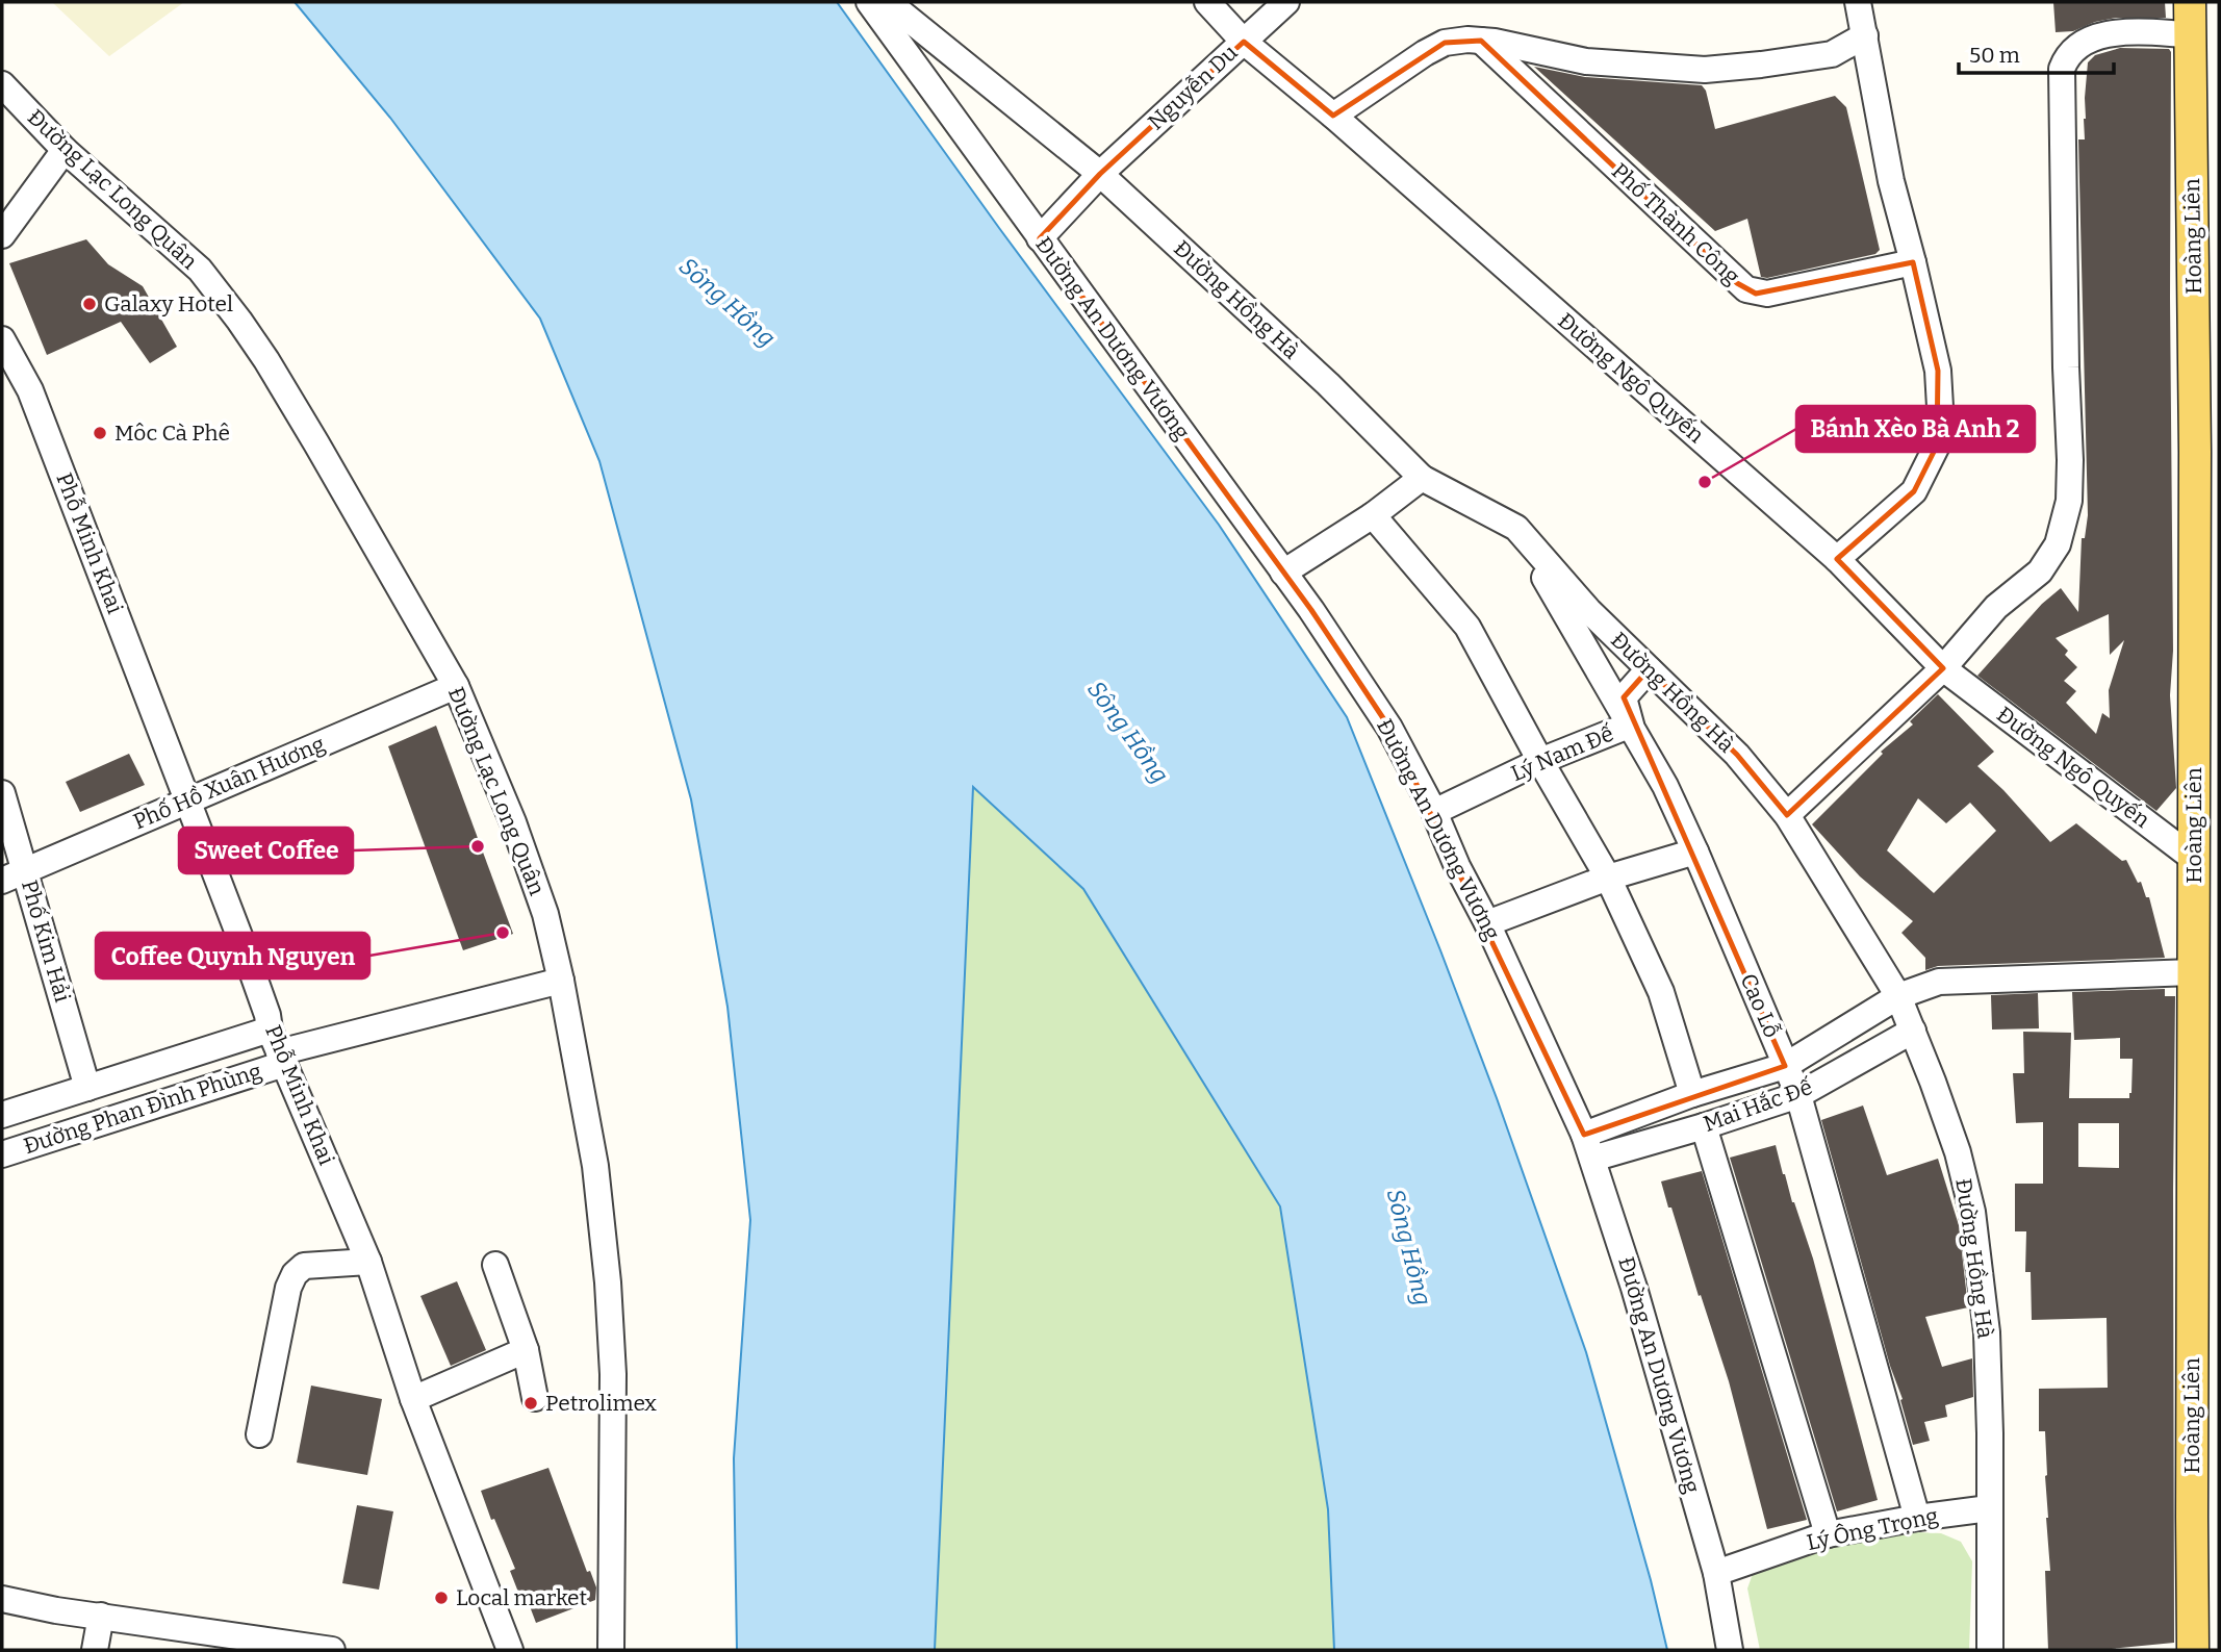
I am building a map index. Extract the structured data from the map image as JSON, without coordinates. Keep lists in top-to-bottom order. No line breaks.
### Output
{"streets":{"main road":["Hoàng Liên"],"street":["Nguyễn Du","Đường Lạc Long Quân","Phố Thành Công","Đường Hồng Hà","Đường An Dương Vương","Đường Ngô Quyến","Phỗ Minh Khai","Lý Nam Đế","Phố Hồ Xuân Hương","Phố Kim Hải","Cao Lỗ","Mai Hắc Đế","Đường Phan Đình Phùng","Lý Ông Trọng"]},"crossings":[["Nguyễn Du","Đường Hồng Hà"],["Nguyễn Du","Đường An Dương Vương"],["Nguyễn Du","Đường Ngô Quyến"],["Đường Lạc Long Quân","Phố Hồ Xuân Hương"],["Hoàng Liên","Đường Ngô Quyến"],["Hoàng Liên","Mai Hắc Đế"],["Đường Hồng Hà","Lý Nam Đế"],["Đường Hồng Hà","Cao Lỗ"],["Đường Hồng Hà","Mai Hắc Đế"],["Đường Hồng Hà","Lý Ông Trọng"],["Đường An Dương Vương","Lý Nam Đế"],["Đường An Dương Vương","Mai Hắc Đế"],["Đường An Dương Vương","Lý Ông Trọng"],["Phỗ Minh Khai","Phố Hồ Xuân Hương"],["Phỗ Minh Khai","Đường Phan Đình Phùng"],["Lý Nam Đế","Cao Lỗ"],["Phố Hồ Xuân Hương","Phố Kim Hải"],["Phố Kim Hải","Đường Phan Đình Phùng"],["Cao Lỗ","Mai Hắc Đế"],["Cao Lỗ","Lý Ông Trọng"]],"water":["Sông Hồng"],"places":["Galaxy Hotel","Môc Cà Phê","Bánh Xèo Bà Anh 2","Sweet Coffee","Coffee Quynh Nguyen","Petrolimex","Local market"],"scale_bar":"50 m"}
